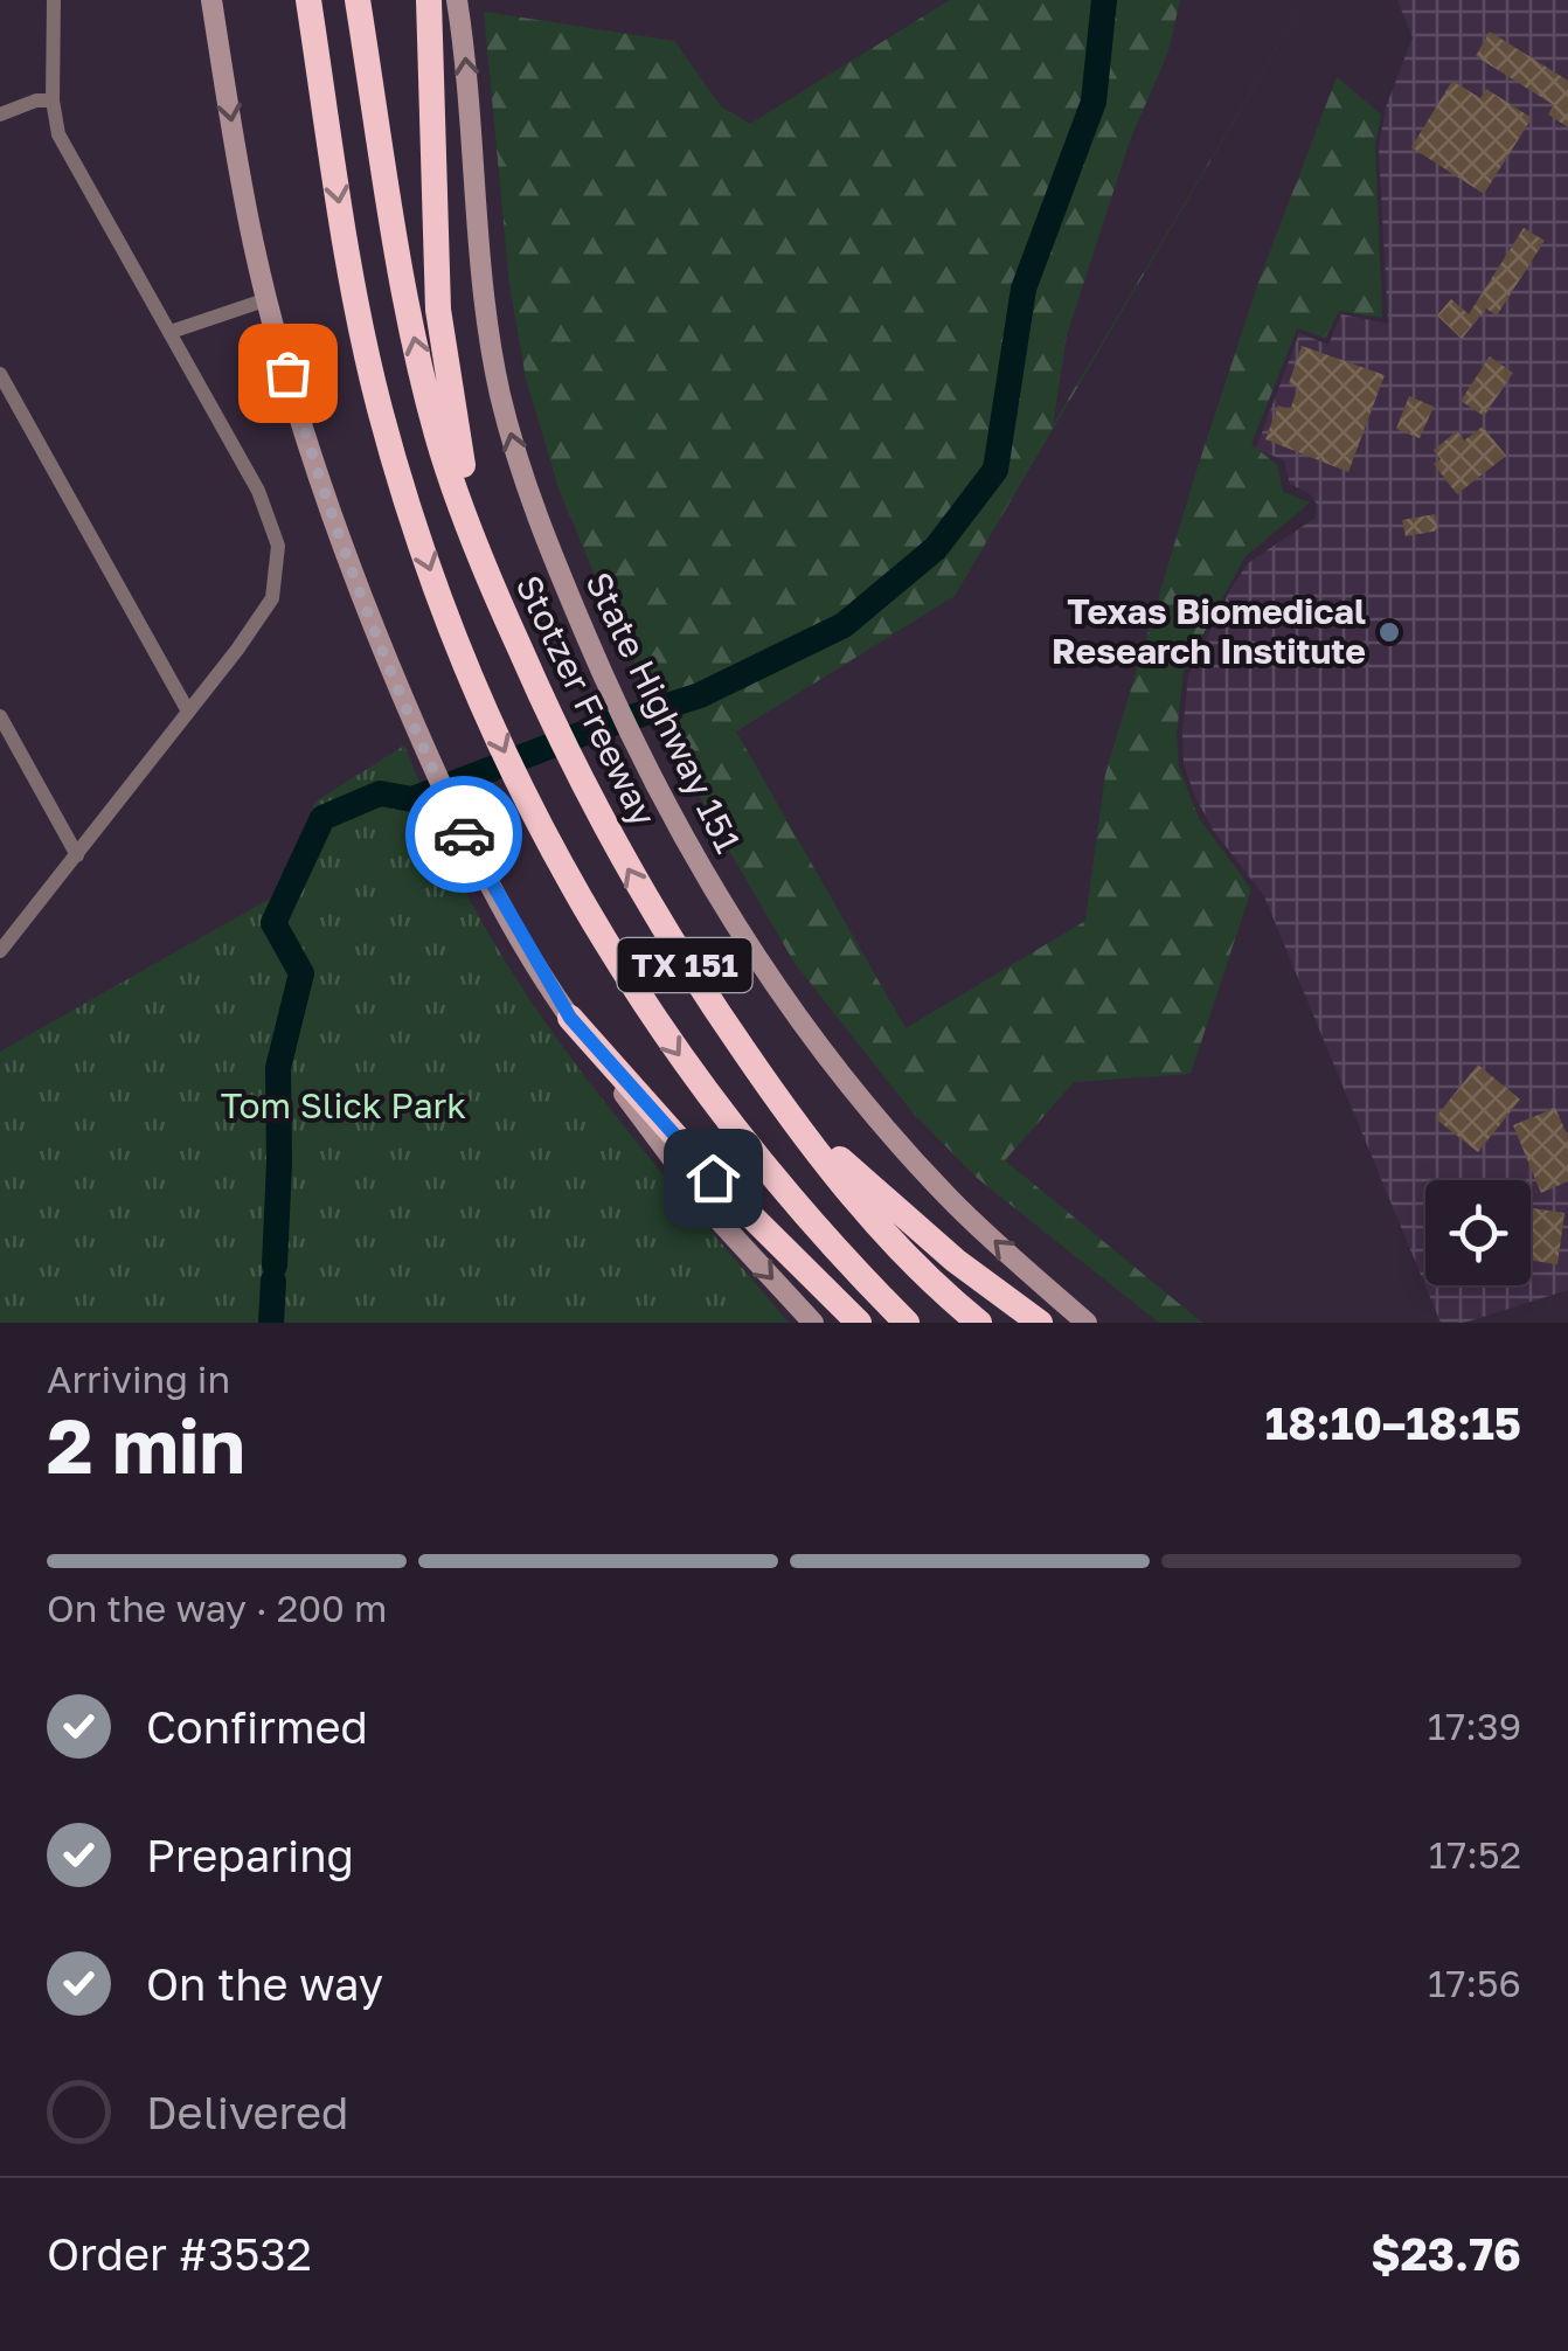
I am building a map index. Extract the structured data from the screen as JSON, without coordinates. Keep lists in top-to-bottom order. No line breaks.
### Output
{"streets":{"highway":["Stotzer Freeway","TX 151"],"main road":["State Highway 151"]},"one_way":["State Highway 151"],"parks":["Tom Slick Park"],"places":["Texas Biomedical Research Institute"],"page":{"heading":["2 min","Arriving in","18:10–18:15"],"panel":["Order #3532","$23.76"],"bar":"On the way · 200 m","list":[["Confirmed","17:39"],["Preparing","17:52"],["On the way","17:56"],"Delivered"]}}
